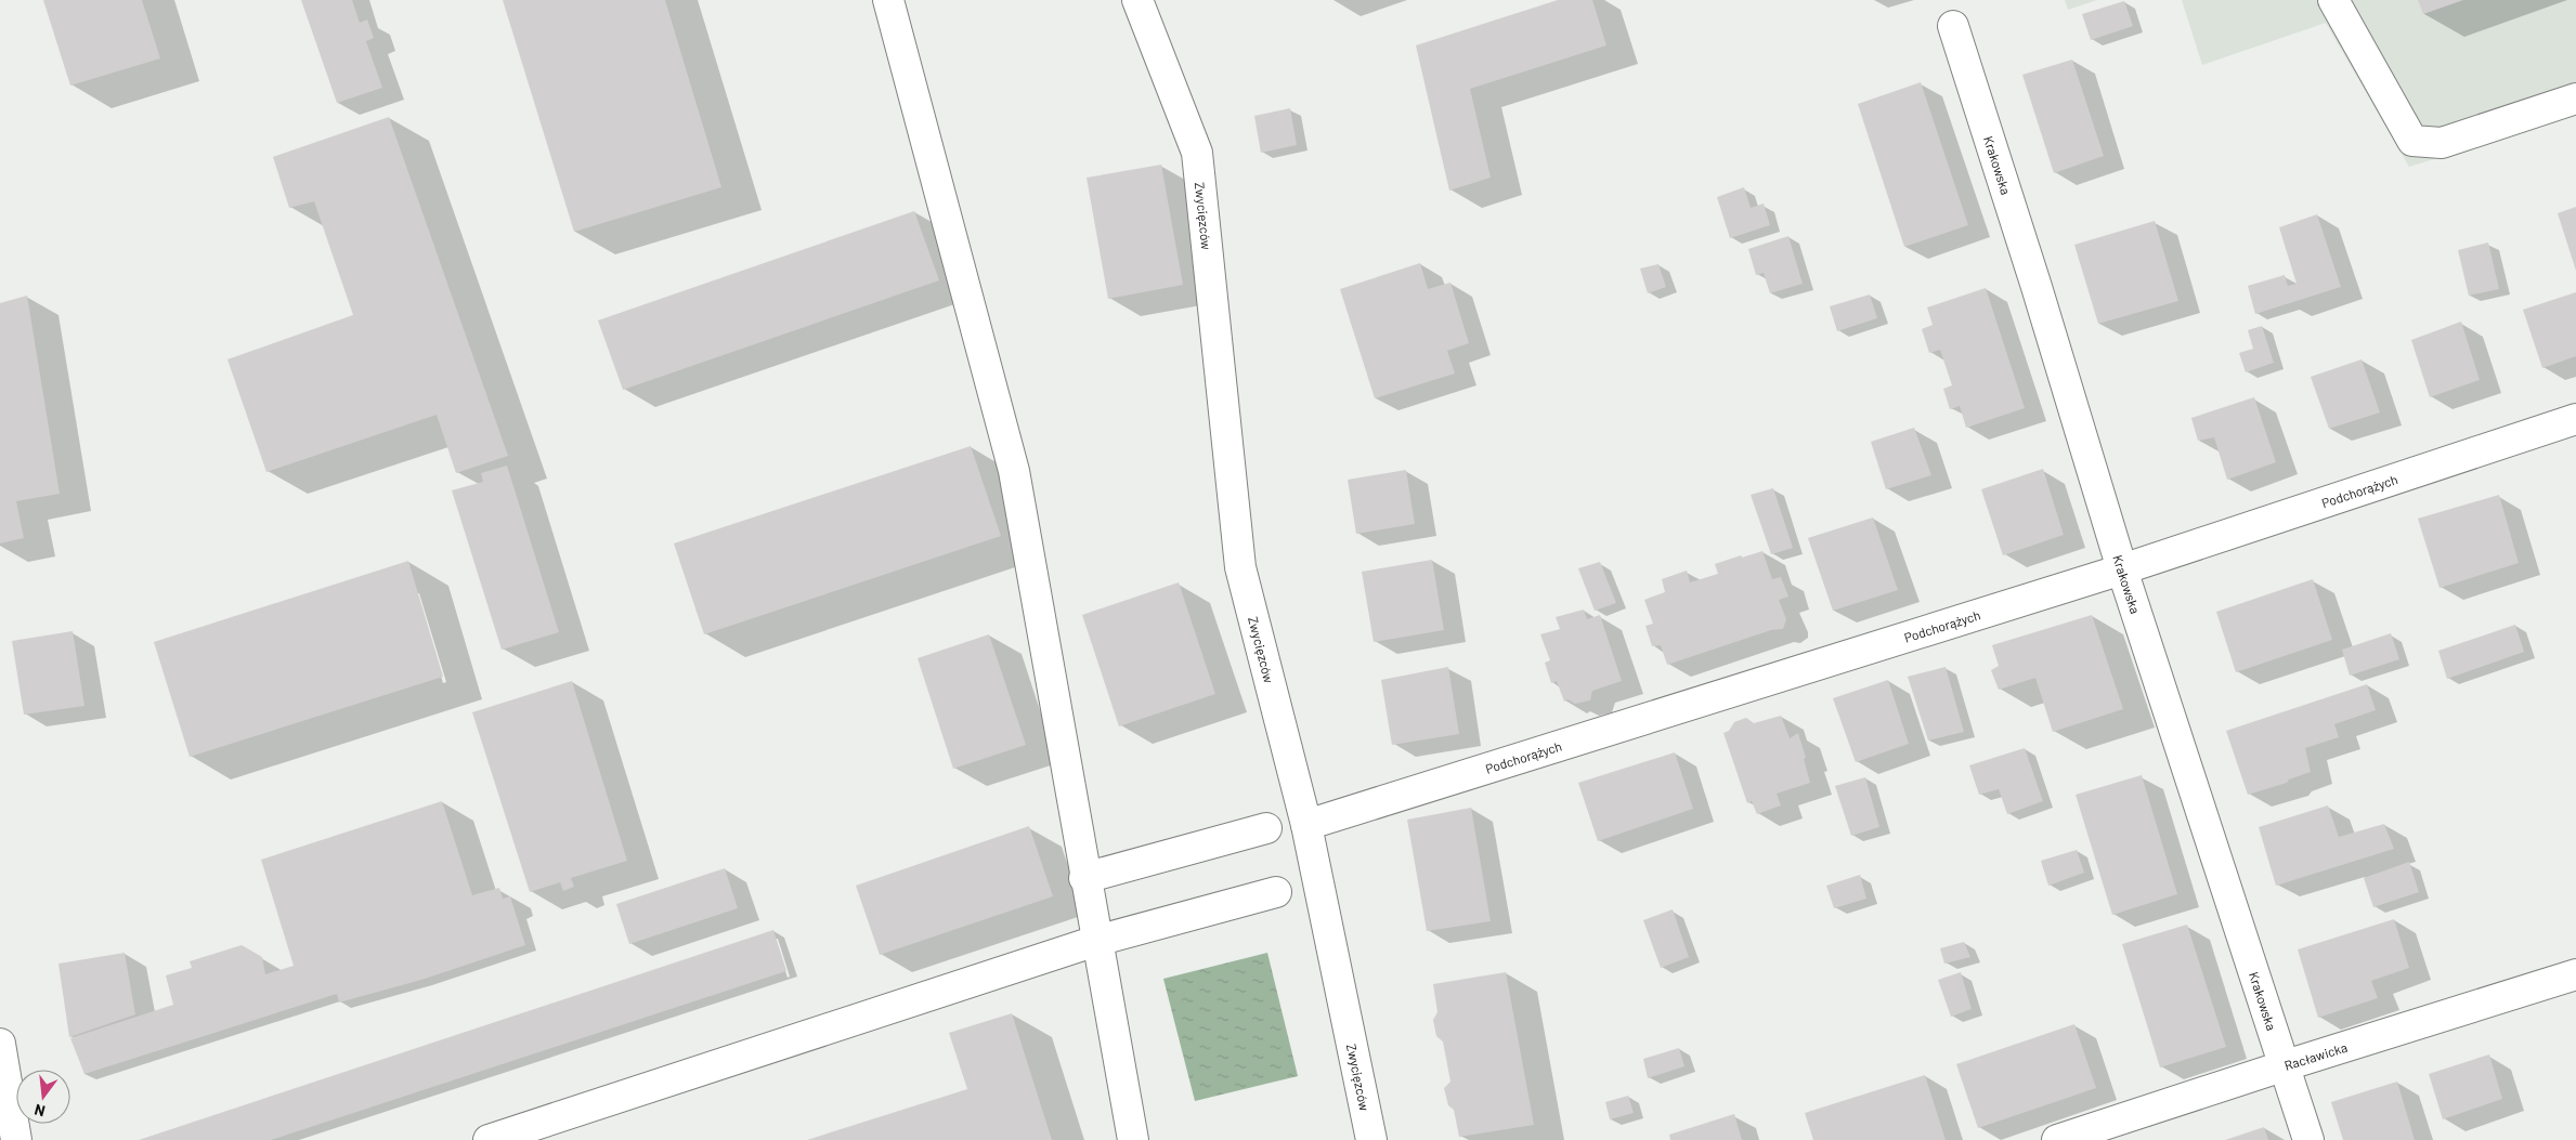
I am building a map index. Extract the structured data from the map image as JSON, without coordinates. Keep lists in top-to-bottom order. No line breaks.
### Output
{"streets":{"street":["Krakowska","Zwycięzców","Podchorążych","Racławicka"]},"crossings":[["Krakowska","Podchorążych"],["Krakowska","Racławicka"],["Zwycięzców","Podchorążych"]],"north":"bottom"}
